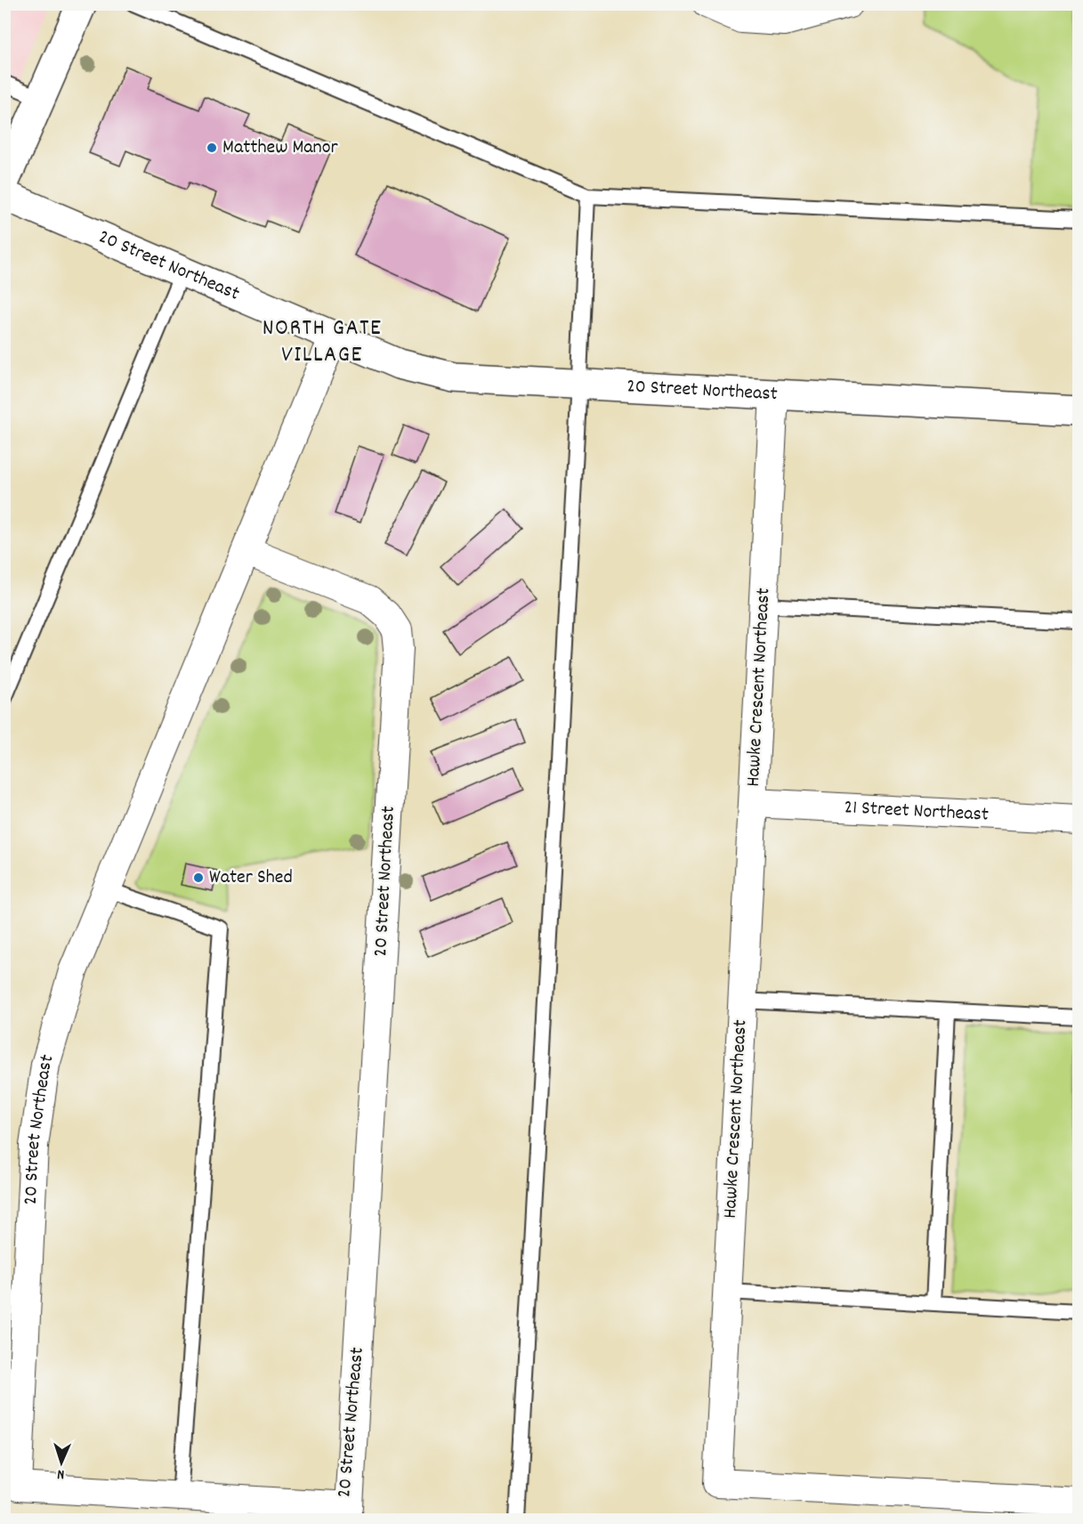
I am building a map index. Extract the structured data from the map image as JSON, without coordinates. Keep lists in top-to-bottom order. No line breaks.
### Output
{"streets":{"street":["20 Street Northeast","Hawke Crescent Northeast","21 Street Northeast"]},"crossings":[["20 Street Northeast","Hawke Crescent Northeast"],["Hawke Crescent Northeast","21 Street Northeast"]],"districts":["NORTH GATE VILLAGE"],"places":["Matthew Manor","Water Shed"],"north":"bottom"}
